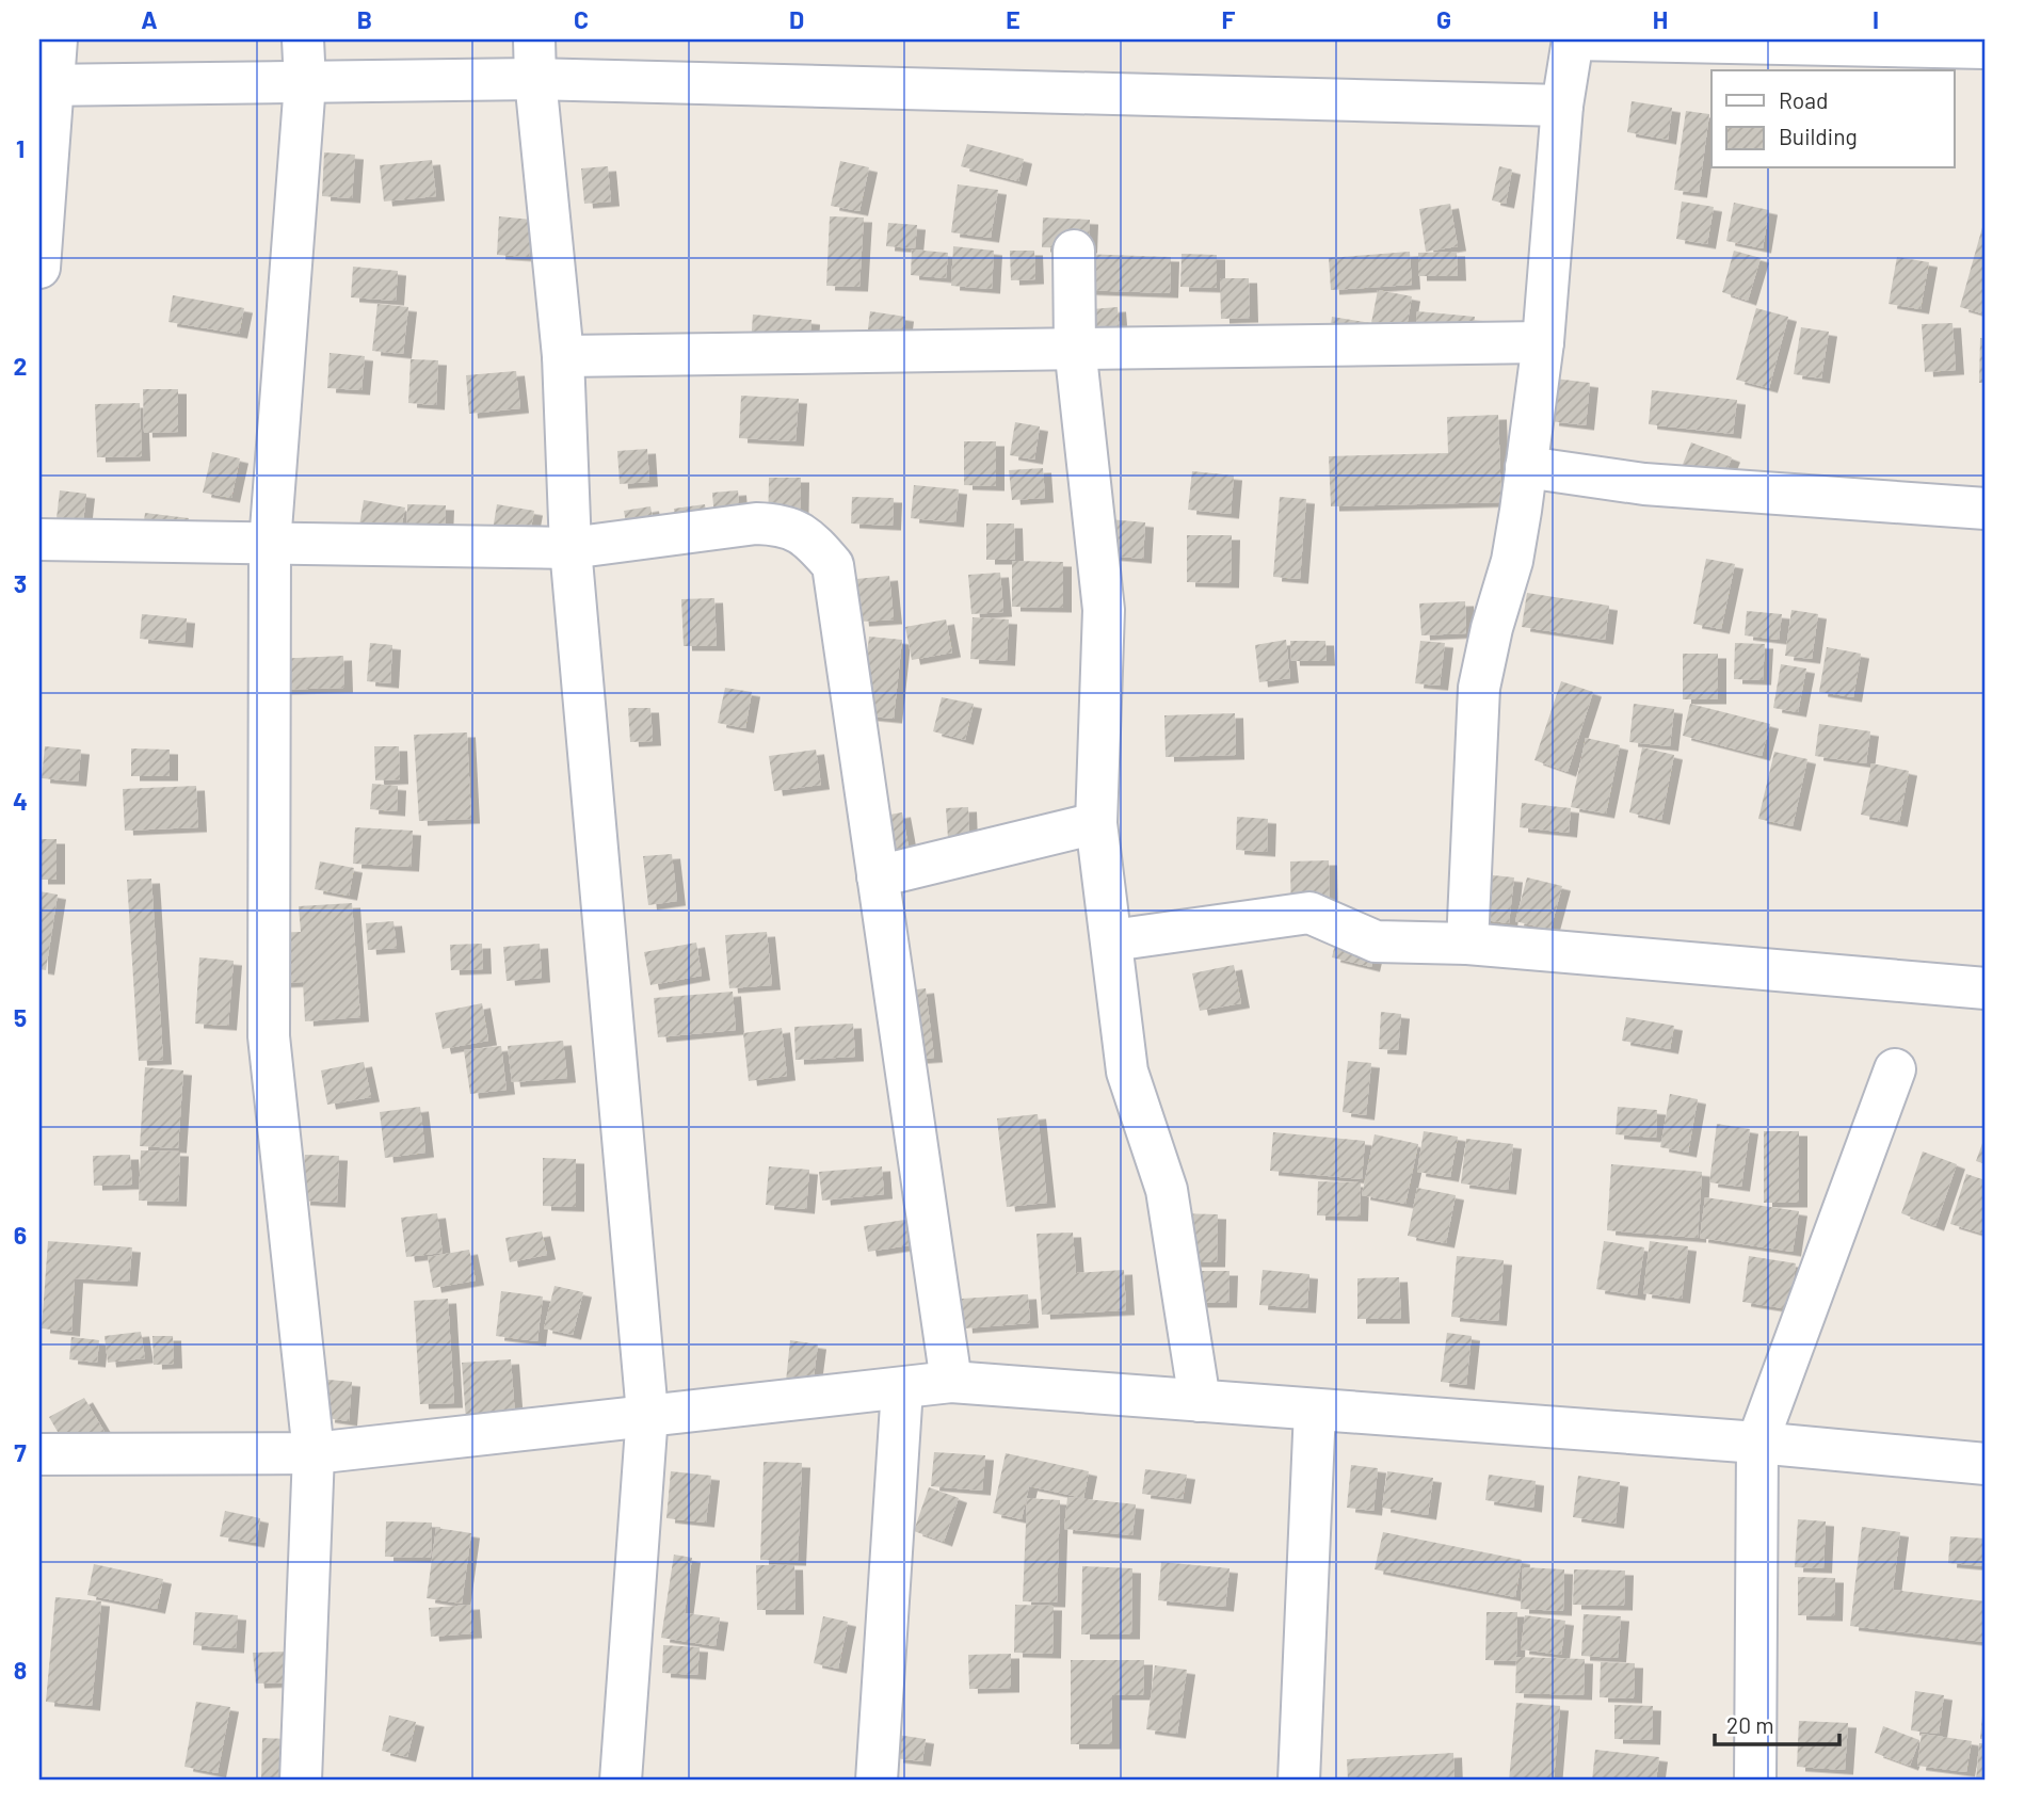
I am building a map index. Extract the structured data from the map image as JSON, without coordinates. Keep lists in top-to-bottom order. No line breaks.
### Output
{"legend":["Road","Building"],"scale_bar":"20 m","grid":{"columns":["A","B","C","D","E","F","G","H","I"],"rows":["1","2","3","4","5","6","7","8"]}}
